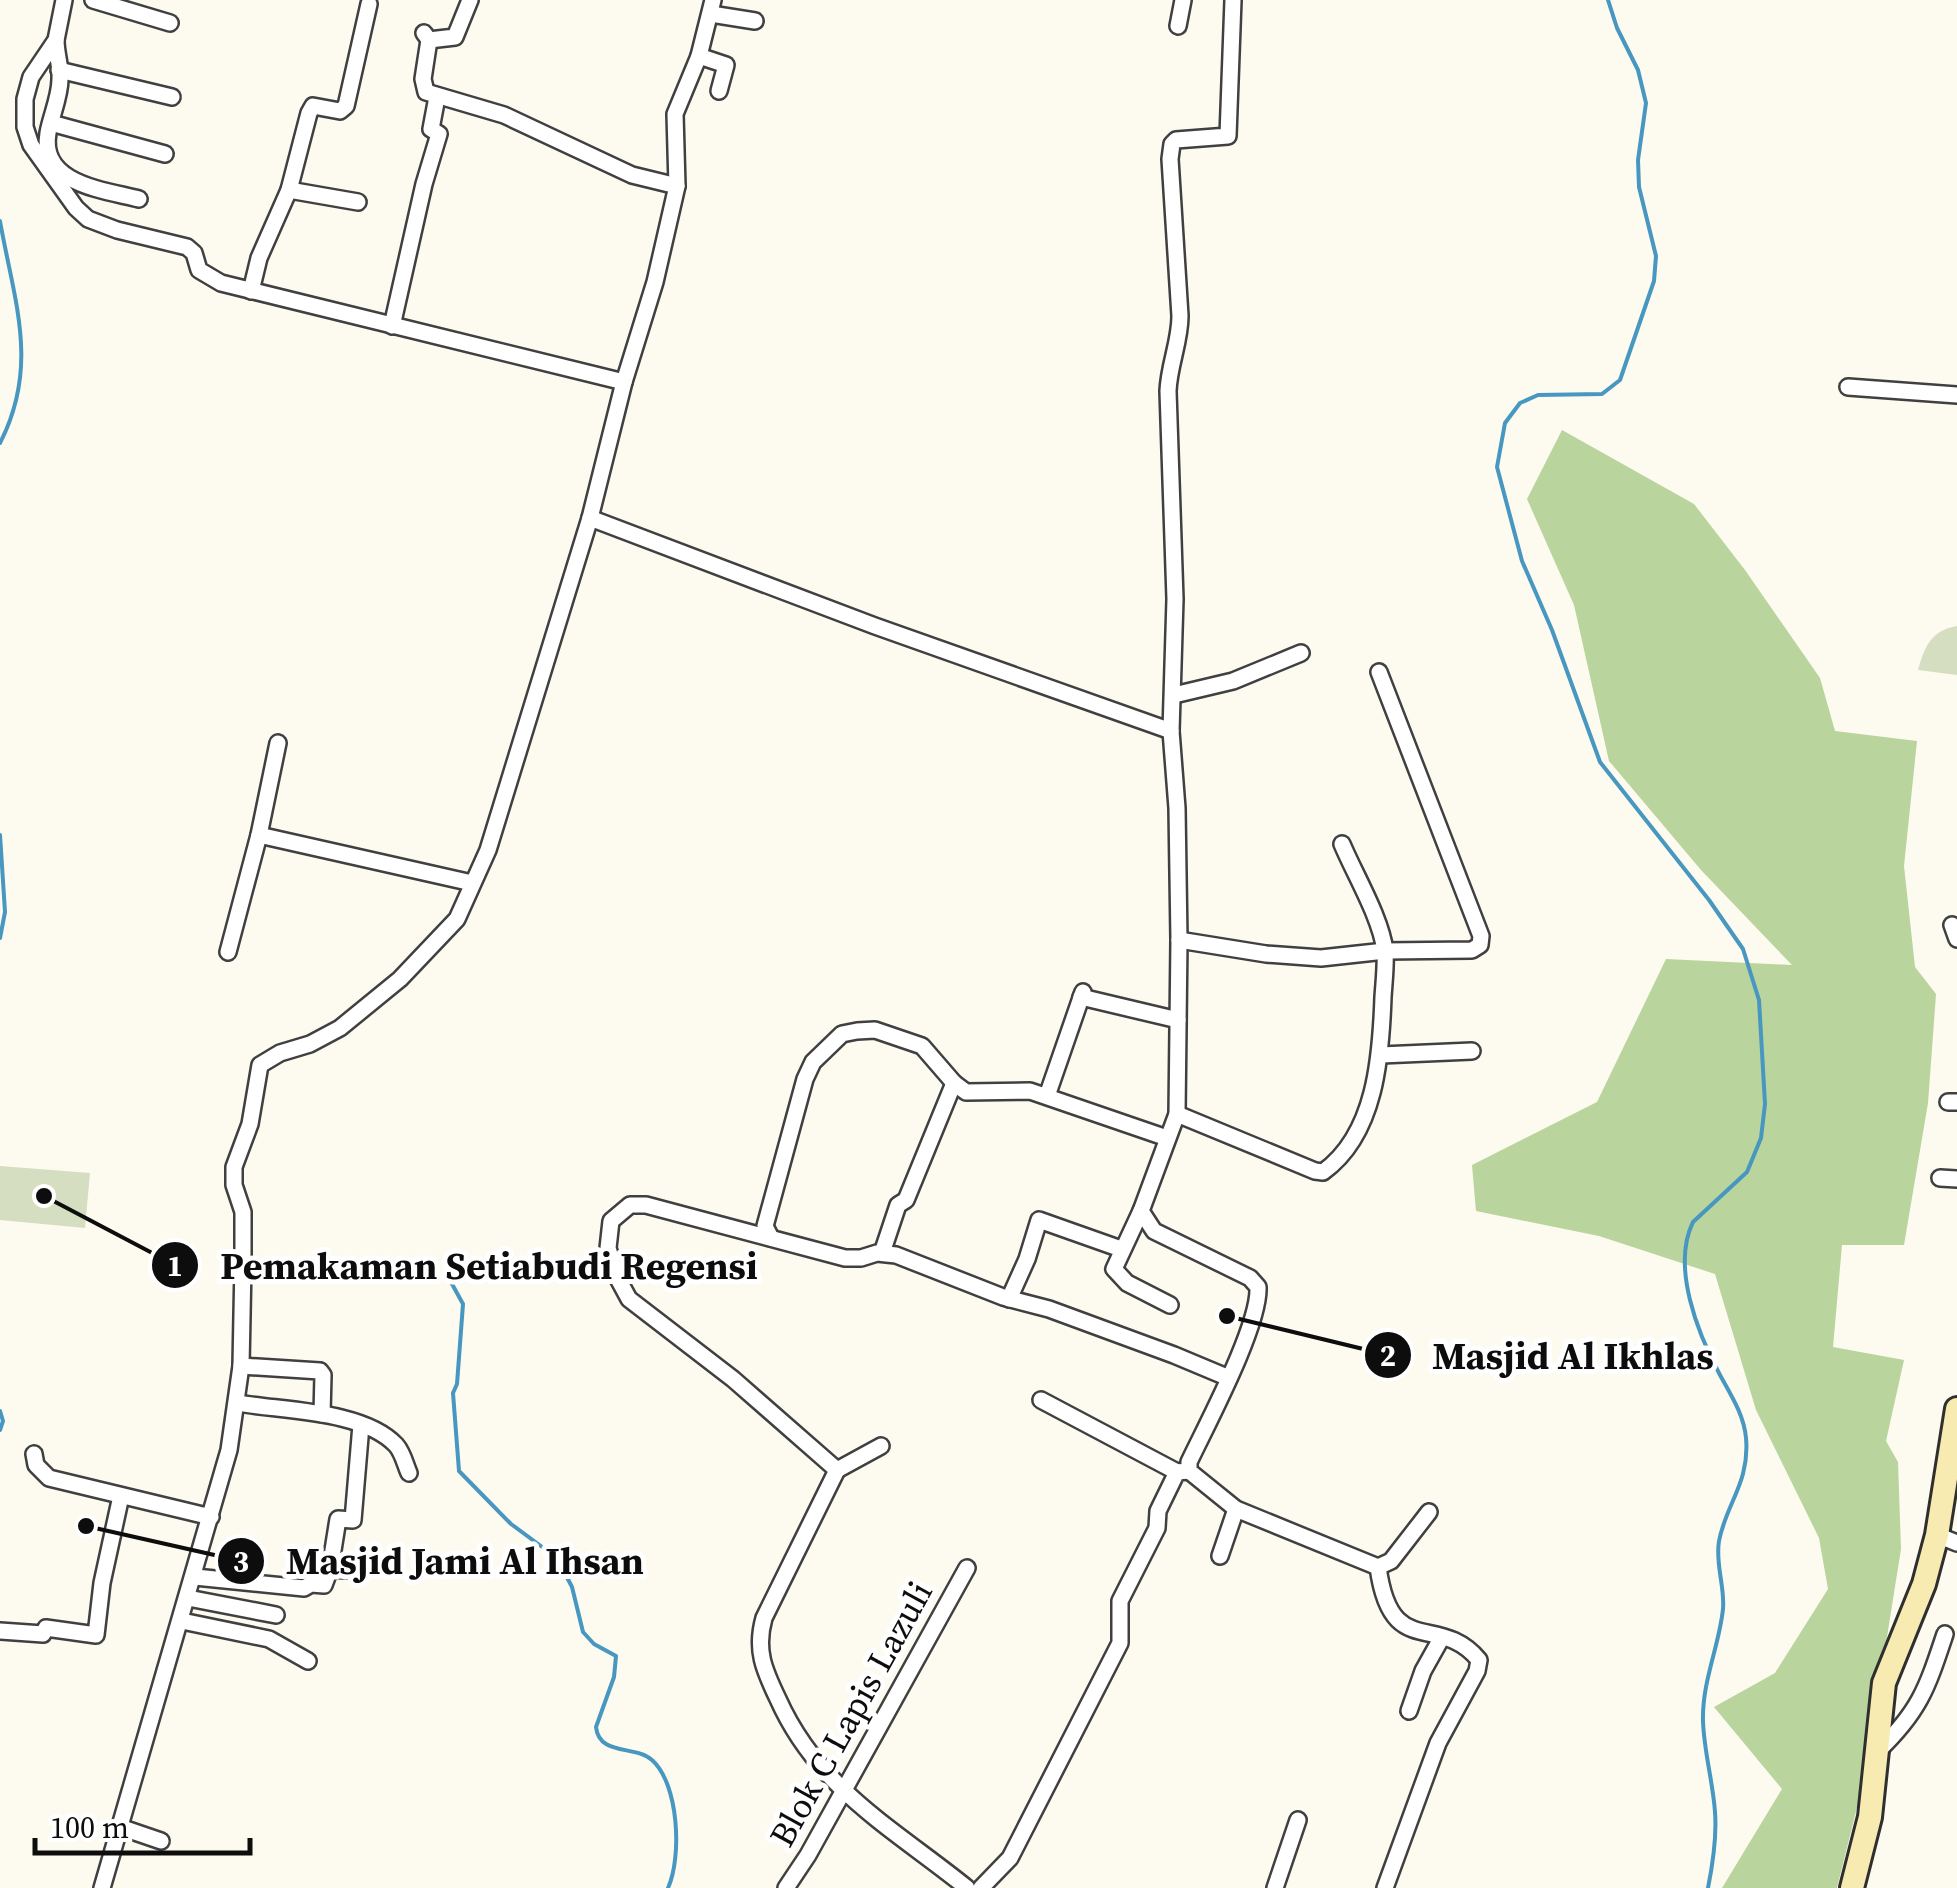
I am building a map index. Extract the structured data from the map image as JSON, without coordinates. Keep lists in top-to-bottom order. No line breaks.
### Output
{"streets":{"street":["Blok C Lapis Lazuli"]},"places":["Pemakaman Setiabudi Regensi","Masjid Al Ikhlas","Masjid Jami Al Ihsan"],"scale_bar":"100 m"}
